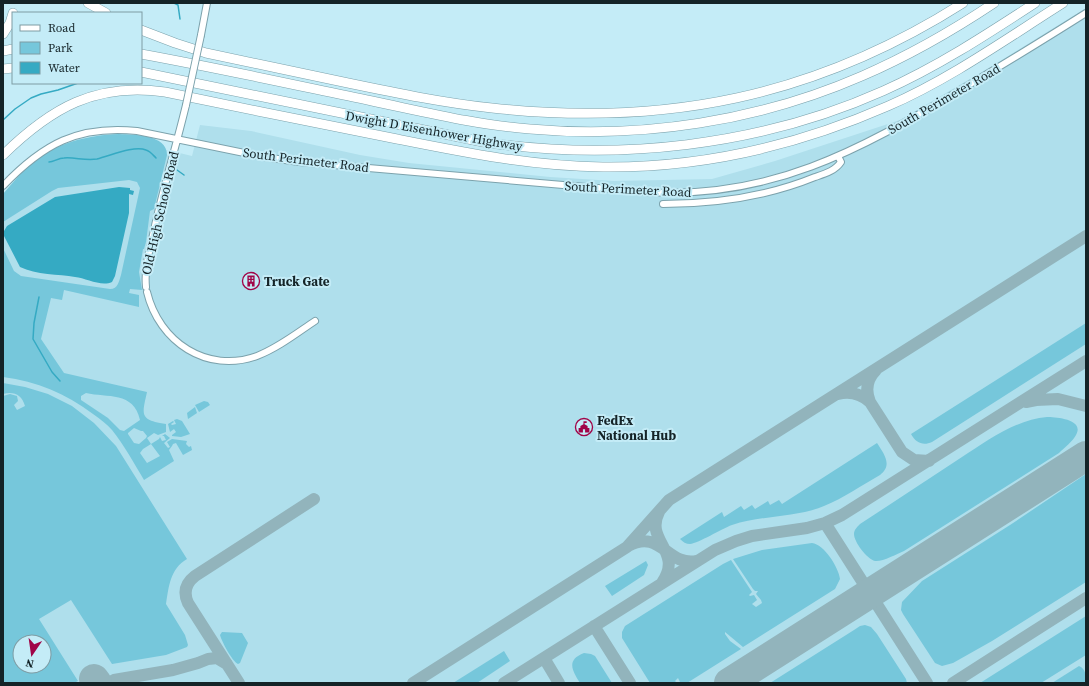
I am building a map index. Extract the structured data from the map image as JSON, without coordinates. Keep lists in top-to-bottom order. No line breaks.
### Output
{"streets":{"highway":["Dwight D Eisenhower Highway"],"street":["South Perimeter Road","Old High School Road"]},"crossings":[["South Perimeter Road","Old High School Road"]],"places":{"building":["Truck Gate"],"public building":["FedEx National Hub"]},"legend":["Road","Park","Water"],"north":"bottom"}
